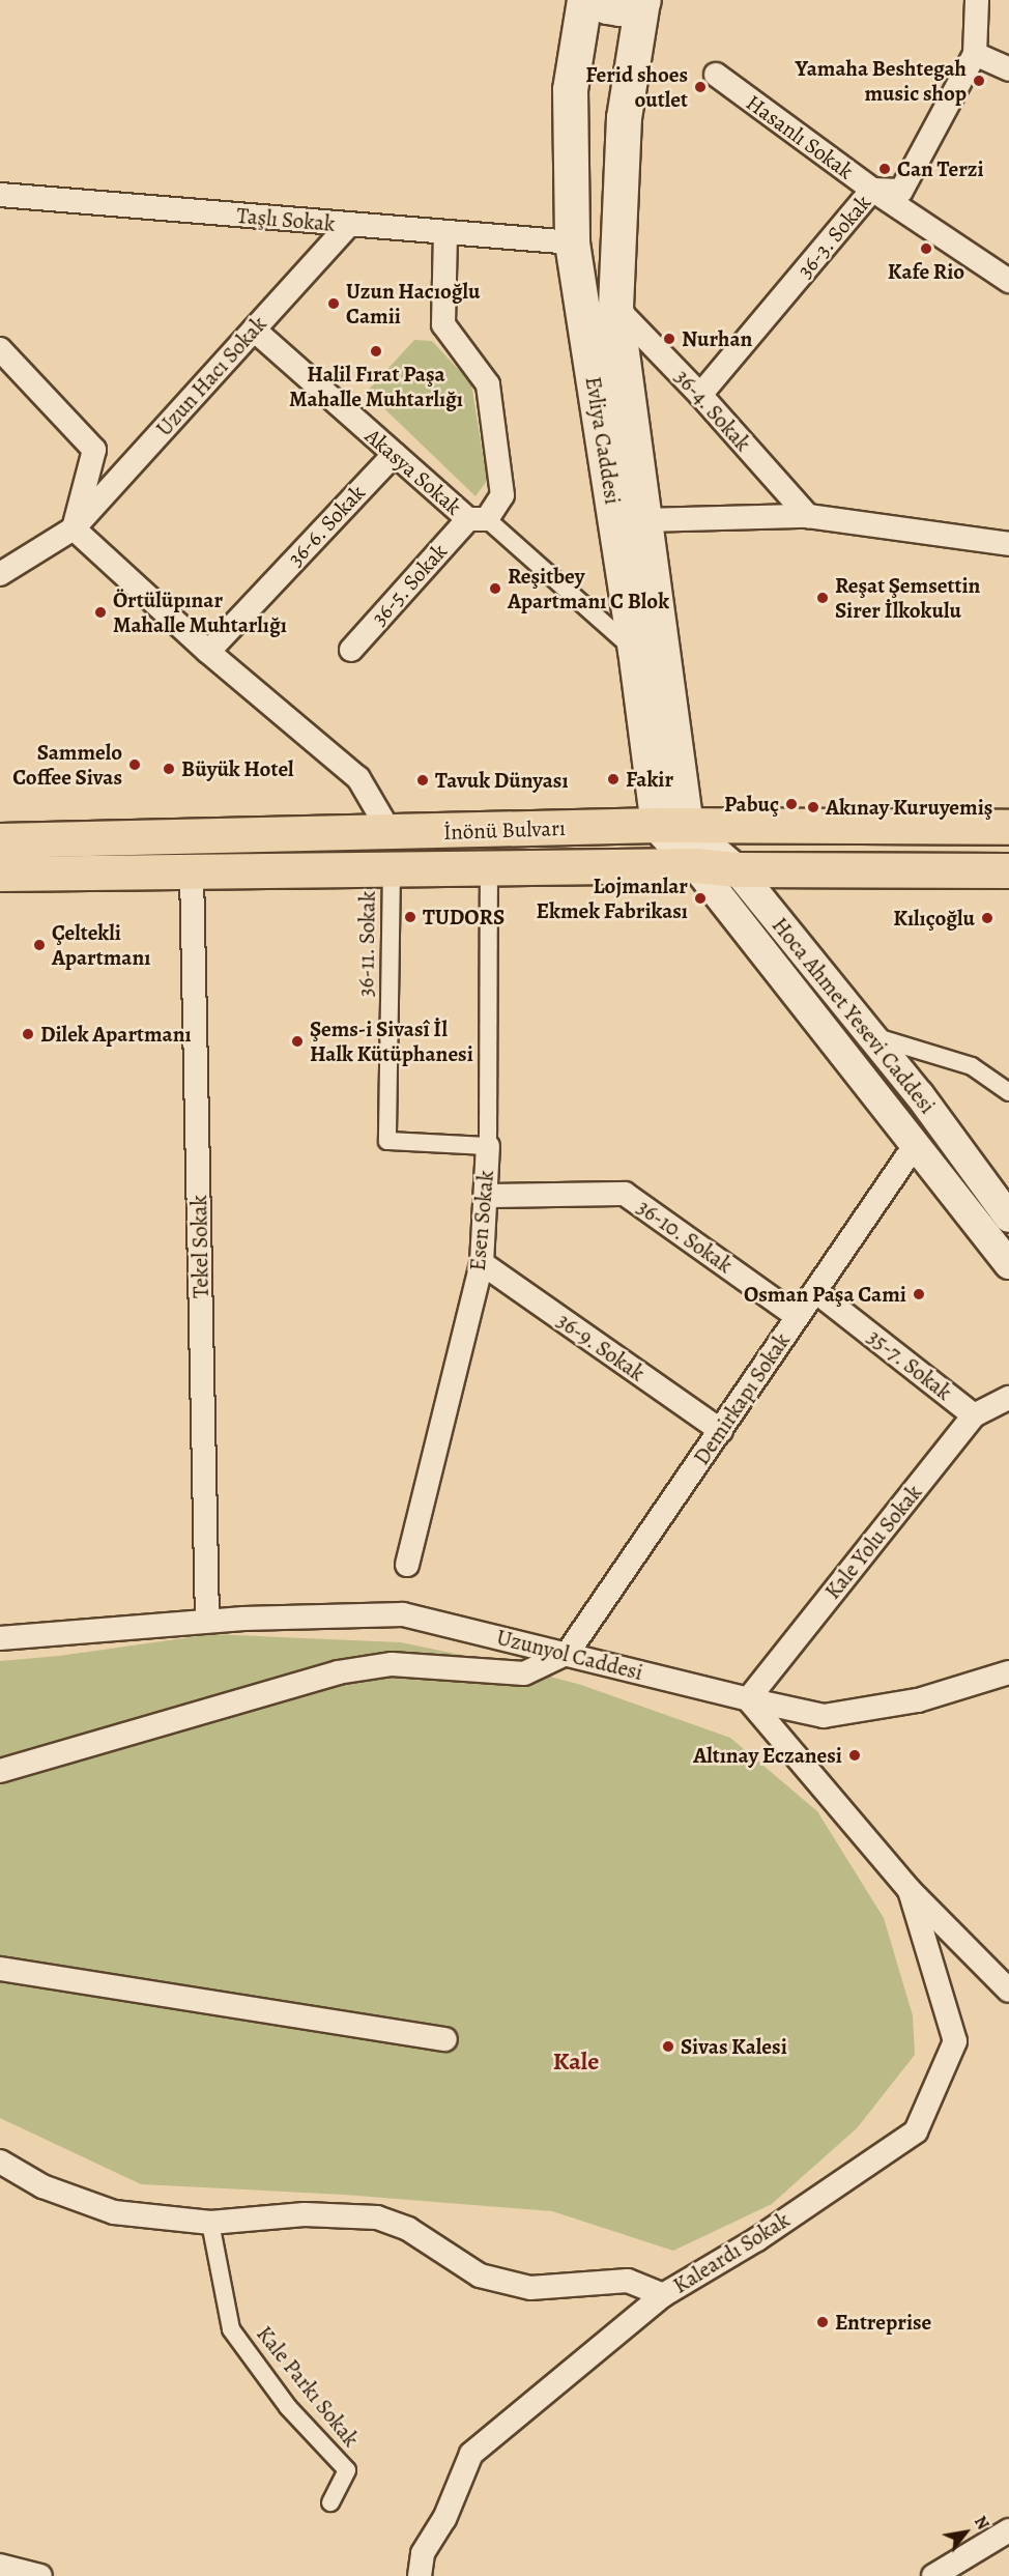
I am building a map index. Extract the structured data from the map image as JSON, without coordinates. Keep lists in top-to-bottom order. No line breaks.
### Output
{"streets":{"main road":["Evliya Caddesi","İnönü Bulvarı"],"street":["Hasanlı Sokak","Taşlı Sokak","36-3. Sokak","Uzun Hacı Sokak","36-4. Sokak","Akasya Sokak","36-6. Sokak","36-5. Sokak","36-11. Sokak","Hoca Ahmet Yesevi Caddesi","Esen Sokak","36-10. Sokak","Tekel Sokak","36-9. Sokak","35-7. Sokak","Demirkapı Sokak","Kale Yolu Sokak","Uzunyol Caddesi","Kaleardı Sokak","Kale Parkı Sokak"]},"crossings":[["Hasanlı Sokak","36-3. Sokak"],["Taşlı Sokak","Uzun Hacı Sokak"],["Taşlı Sokak","Evliya Caddesi"],["Taşlı Sokak","36-5. Sokak"],["36-3. Sokak","36-4. Sokak"],["Uzun Hacı Sokak","Akasya Sokak"],["36-4. Sokak","Evliya Caddesi"],["Evliya Caddesi","Akasya Sokak"],["Evliya Caddesi","İnönü Bulvarı"],["Evliya Caddesi","Hoca Ahmet Yesevi Caddesi"],["Akasya Sokak","36-6. Sokak"],["Akasya Sokak","36-5. Sokak"],["İnönü Bulvarı","36-11. Sokak"],["İnönü Bulvarı","Hoca Ahmet Yesevi Caddesi"],["İnönü Bulvarı","Esen Sokak"],["İnönü Bulvarı","Tekel Sokak"],["36-11. Sokak","Esen Sokak"],["Hoca Ahmet Yesevi Caddesi","Demirkapı Sokak"],["Esen Sokak","36-10. Sokak"],["Esen Sokak","36-9. Sokak"],["36-10. Sokak","Demirkapı Sokak"],["Tekel Sokak","Uzunyol Caddesi"],["36-9. Sokak","Demirkapı Sokak"],["35-7. Sokak","Demirkapı Sokak"],["35-7. Sokak","Kale Yolu Sokak"],["Demirkapı Sokak","Uzunyol Caddesi"],["Kale Yolu Sokak","Uzunyol Caddesi"],["Kaleardı Sokak","Kale Parkı Sokak"]],"districts":["Kale"],"places":["Yamaha Beshtegah music shop","Ferid shoes outlet","Can Terzi","Kafe Rio","Uzun Hacıoğlu Camii","Nurhan","Halil Fırat Paşa Mahalle Muhtarlığı","Reşitbey Apartmanı C Blok","Reşat Şemsettin Sirer İlkokulu","Örtülüpınar Mahalle Muhtarlığı","Sammelo Coffee Sivas","Büyük Hotel","Fakir","Tavuk Dünyası","Pabuç","Akınay Kuruyemiş","Lojmanlar Ekmek Fabrikası","TUDORS","Kılıçoğlu","Çeltekli Apartmanı","Dilek Apartmanı","Şems-i Sivasî İl Halk Kütüphanesi","Osman Paşa Cami","Altınay Eczanesi","Sivas Kalesi","Entreprise"],"north":"top right"}
